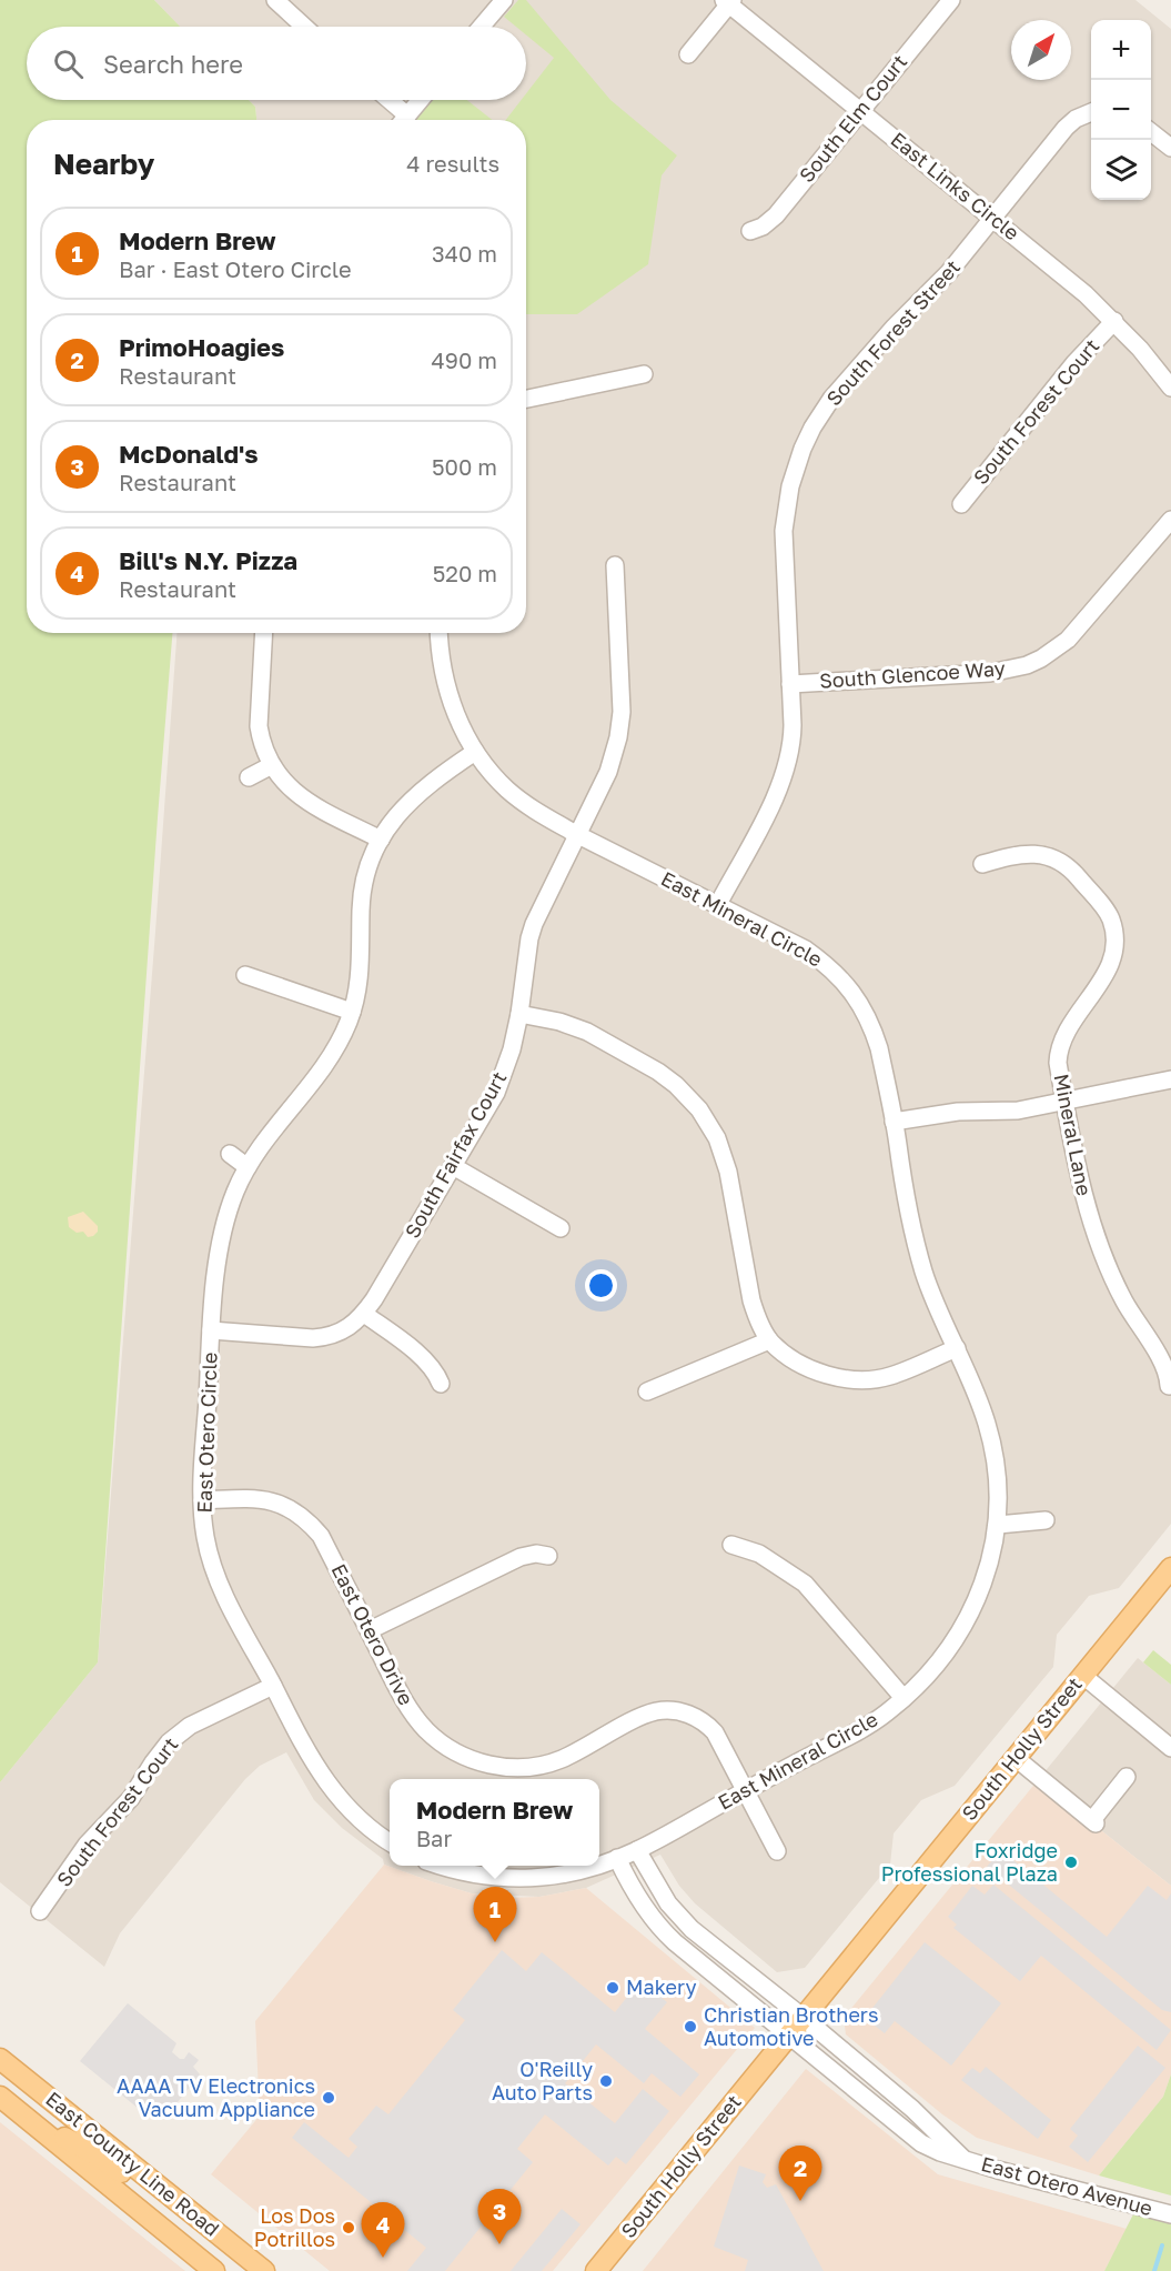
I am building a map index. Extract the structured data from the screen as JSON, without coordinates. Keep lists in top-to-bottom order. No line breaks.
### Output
{"streets":{"main road":["South Holly Street","East County Line Road"],"street":["South Elm Court","East Links Circle","South Forest Street","South Forest Court","South Glencoe Way","East Mineral Circle","Mineral Lane","South Fairfax Court","East Otero Circle","East Otero Drive","East Otero Avenue"]},"crossings":[["South Elm Court","East Links Circle"],["East Links Circle","South Forest Street"],["East Links Circle","South Forest Court"],["South Forest Street","South Glencoe Way"],["South Forest Street","East Mineral Circle"],["South Forest Court","East Otero Circle"],["East Mineral Circle","South Fairfax Court"],["East Mineral Circle","East Otero Circle"],["East Mineral Circle","East Otero Drive"],["East Mineral Circle","East Otero Avenue"],["South Fairfax Court","East Otero Circle"],["East Otero Circle","East Otero Drive"],["South Holly Street","East Otero Avenue"]],"places":["Foxridge Professional Plaza","Makery","Christian Brothers Automotive","O'Reilly Auto Parts","AAAA TV Electronics Vacuum Appliance","Los Dos Potrillos"],"north":"top right","page":{"map_buttons":["+","−"],"search":"Search here","heading":["Nearby","4 results"],"list":[{"mark":"1","name":"Modern Brew","note":"Bar · East Otero Circle","value":"340 m"},{"mark":"2","name":"PrimoHoagies","note":"Restaurant","value":"490 m"},{"mark":"3","name":"McDonald's","note":"Restaurant","value":"500 m"},{"mark":"4","name":"Bill's N.Y. Pizza","note":"Restaurant","value":"520 m"}],"popup":["Modern Brew","Bar"],"pins":["1","2","3","4"]}}
